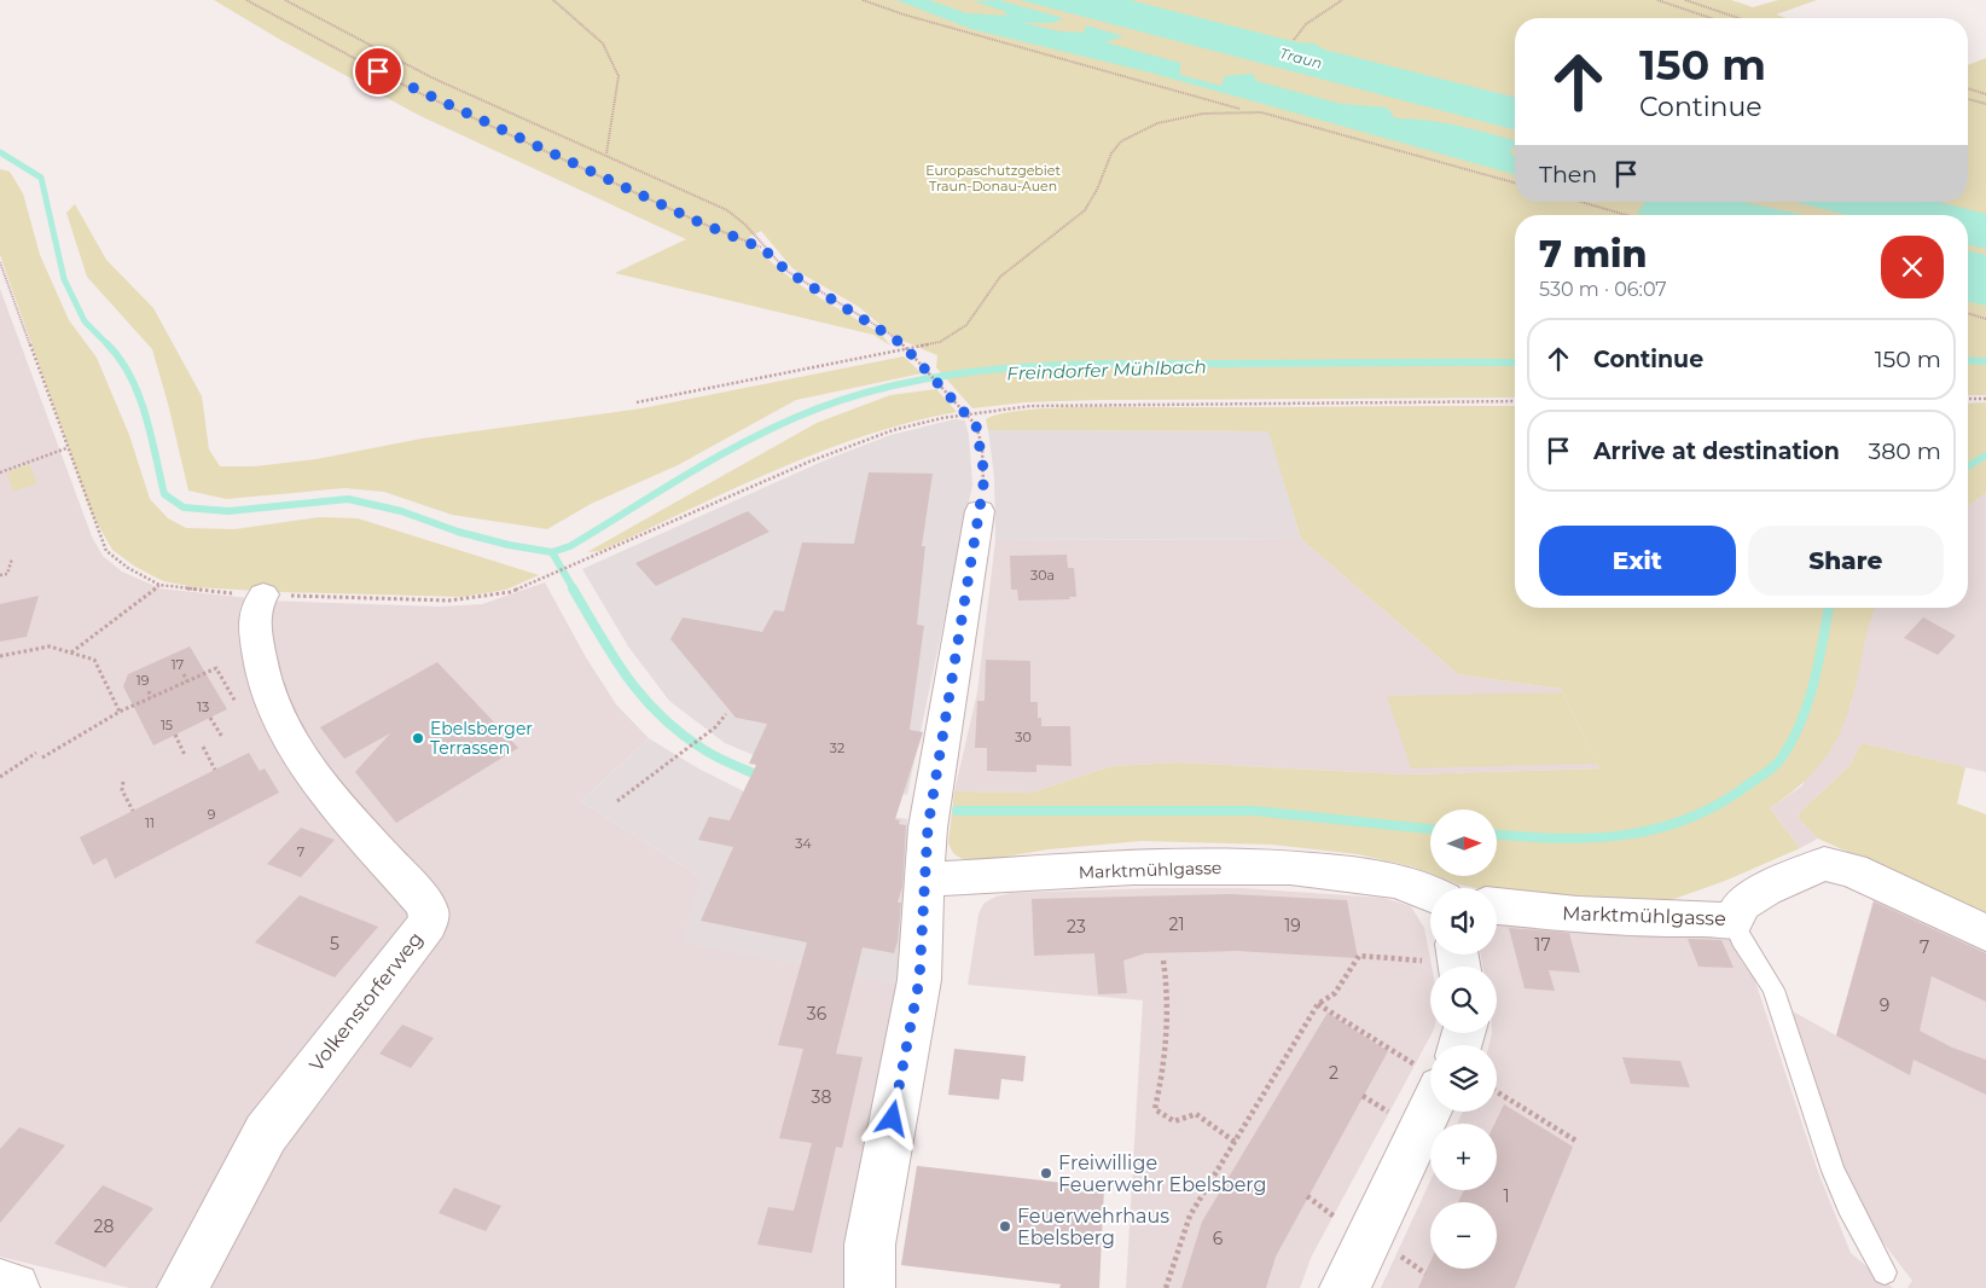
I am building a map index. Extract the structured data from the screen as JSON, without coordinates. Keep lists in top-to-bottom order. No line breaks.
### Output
{"streets":{"street":["Marktmühlgasse","Volkenstorferweg"]},"water":["Traun","Freindorfer Mühlbach"],"parks":["Europaschutzgebiet Traun-Donau-Auen"],"places":["Ebelsberger Terrassen","Freiwillige Feuerwehr Ebelsberg","Feuerwehrhaus Ebelsberg"],"house_numbers":["30a","17","19","13","15","30","32","9","11","34","7","21","19","23","5","17","7","9","36","2","38","1","28","6"],"north":"right","page":{"turn":["150 m","Continue"],"then":"Then","heading":["7 min","530 m · 06:07"],"list":[{"name":"Continue","value":"150 m"},{"name":"Arrive at destination","value":"380 m"}],"buttons":["Exit","Share"],"map_buttons":["+","−"]}}
